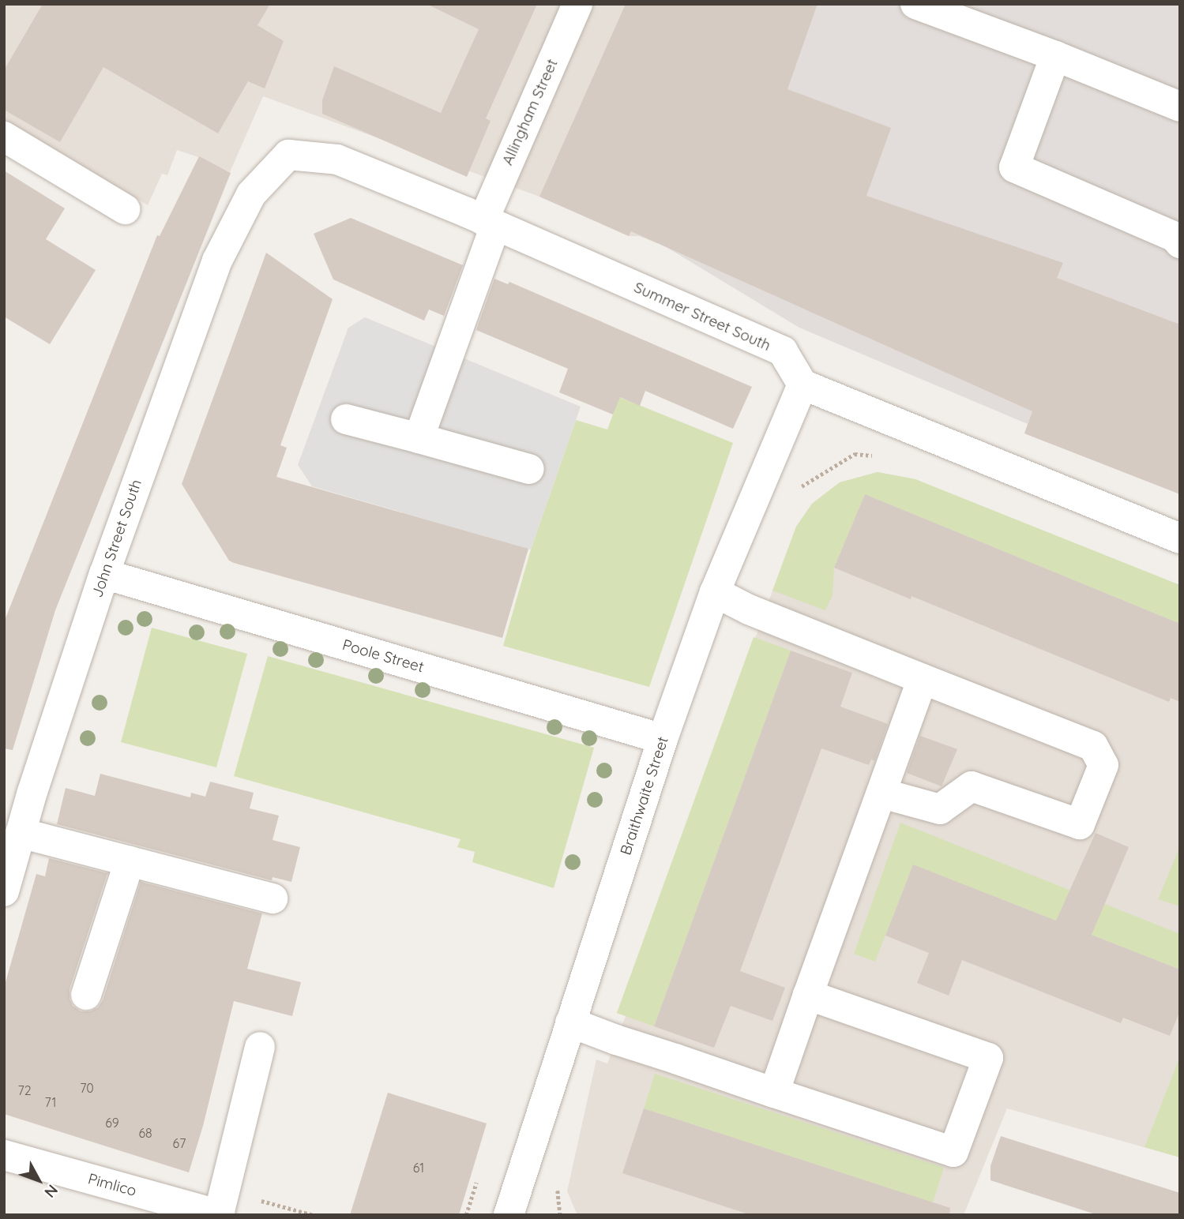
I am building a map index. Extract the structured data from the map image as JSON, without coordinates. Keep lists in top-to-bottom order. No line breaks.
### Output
{"streets":{"street":["Allingham Street","Summer Street South","John Street South","Poole Street","Braithwaite Street","Pimlico"]},"crossings":[["Allingham Street","Summer Street South"],["Summer Street South","John Street South"],["Summer Street South","Braithwaite Street"],["John Street South","Poole Street"],["Poole Street","Braithwaite Street"]],"house_numbers":["70","72","71","69","68","67","61"],"north":"bottom right"}
